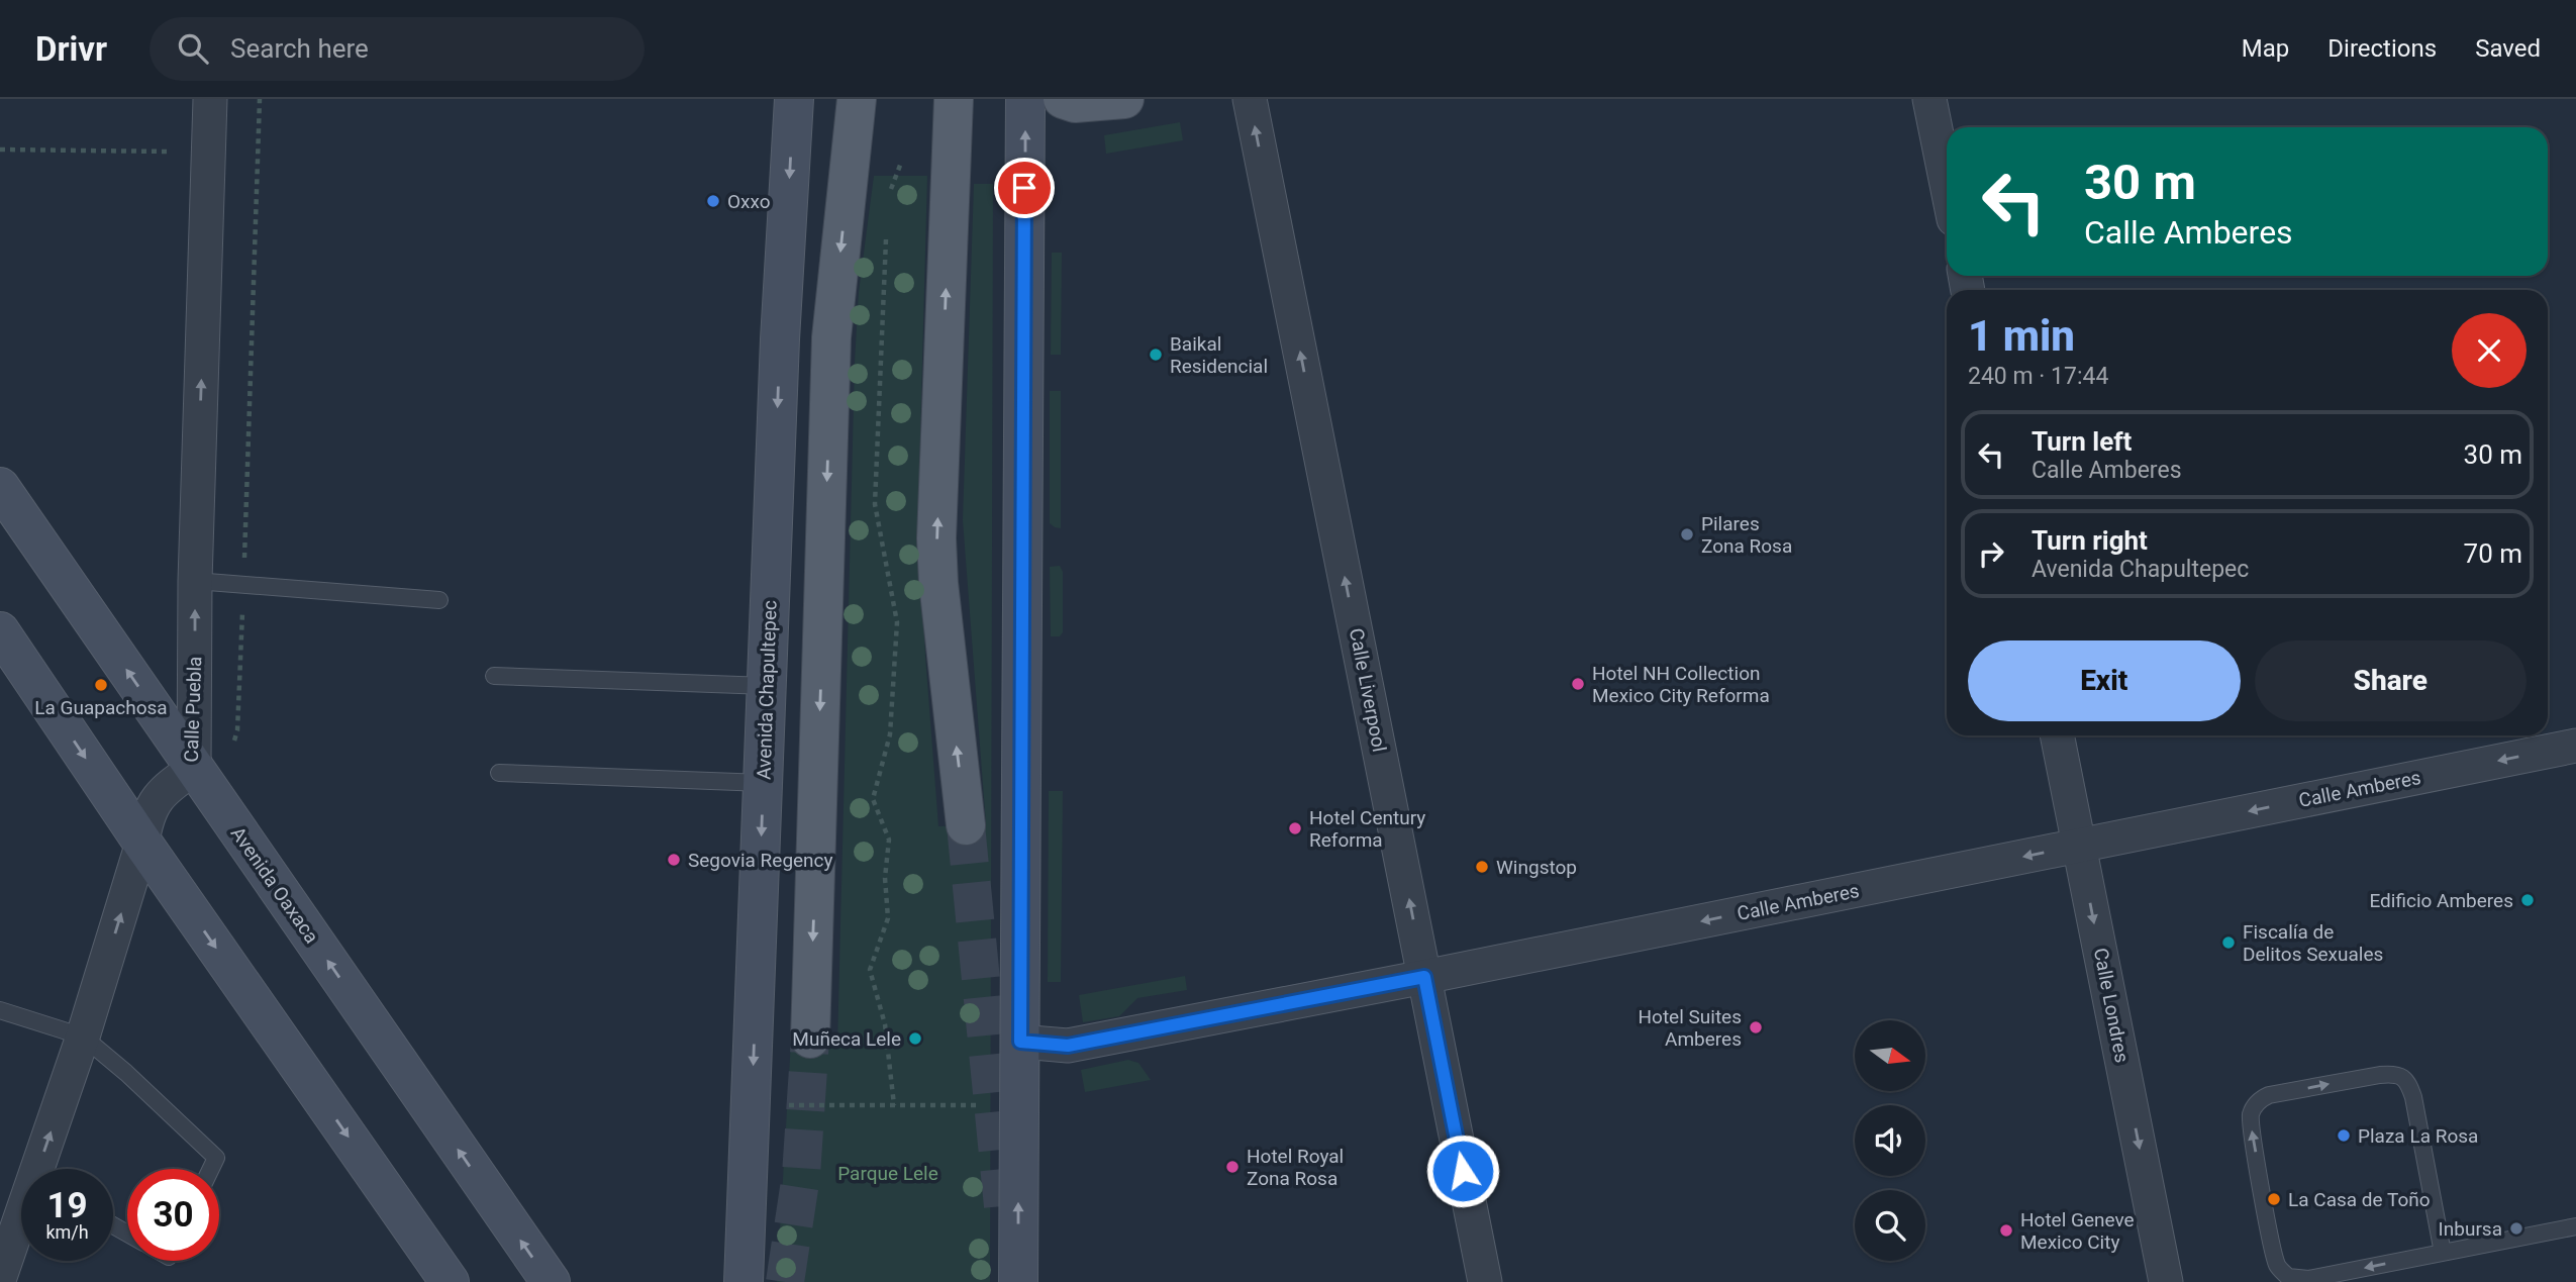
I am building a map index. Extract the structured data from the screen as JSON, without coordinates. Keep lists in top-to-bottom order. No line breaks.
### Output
{"streets":{"main road":["Avenida Chapultepec","Avenida Oaxaca"],"street":["Calle Liverpool","Calle Puebla","Calle Amberes","Calle Londres"]},"crossings":[["Calle Liverpool","Calle Amberes"],["Calle Puebla","Avenida Oaxaca"],["Calle Amberes","Calle Londres"]],"one_way":["Calle Liverpool","Calle Puebla","Calle Amberes","Calle Londres"],"parks":["Parque Lele"],"places":["Oxxo","Baikal Residencial","Pilares Zona Rosa","Hotel NH Collection Mexico City Reforma","La Guapachosa","Hotel Century Reforma","Segovia Regency","Wingstop","Edificio Amberes","Fiscalía de Delitos Sexuales","Hotel Suites Amberes","Muñeca Lele","Plaza La Rosa","Hotel Royal Zona Rosa","La Casa de Toño","Inbursa","Hotel Geneve Mexico City"],"north":"right","page":{"header":"Drivr","search":"Search here","nav":["Map","Directions","Saved"],"turn":["30 m","Calle Amberes"],"heading":["1 min","240 m · 17:44"],"list":[{"name":"Turn left","note":"Calle Amberes","value":"30 m"},{"name":"Turn right","note":"Avenida Chapultepec","value":"70 m"}],"buttons":["Exit","Share"],"speed":"19 km/h","limit":"30"}}
